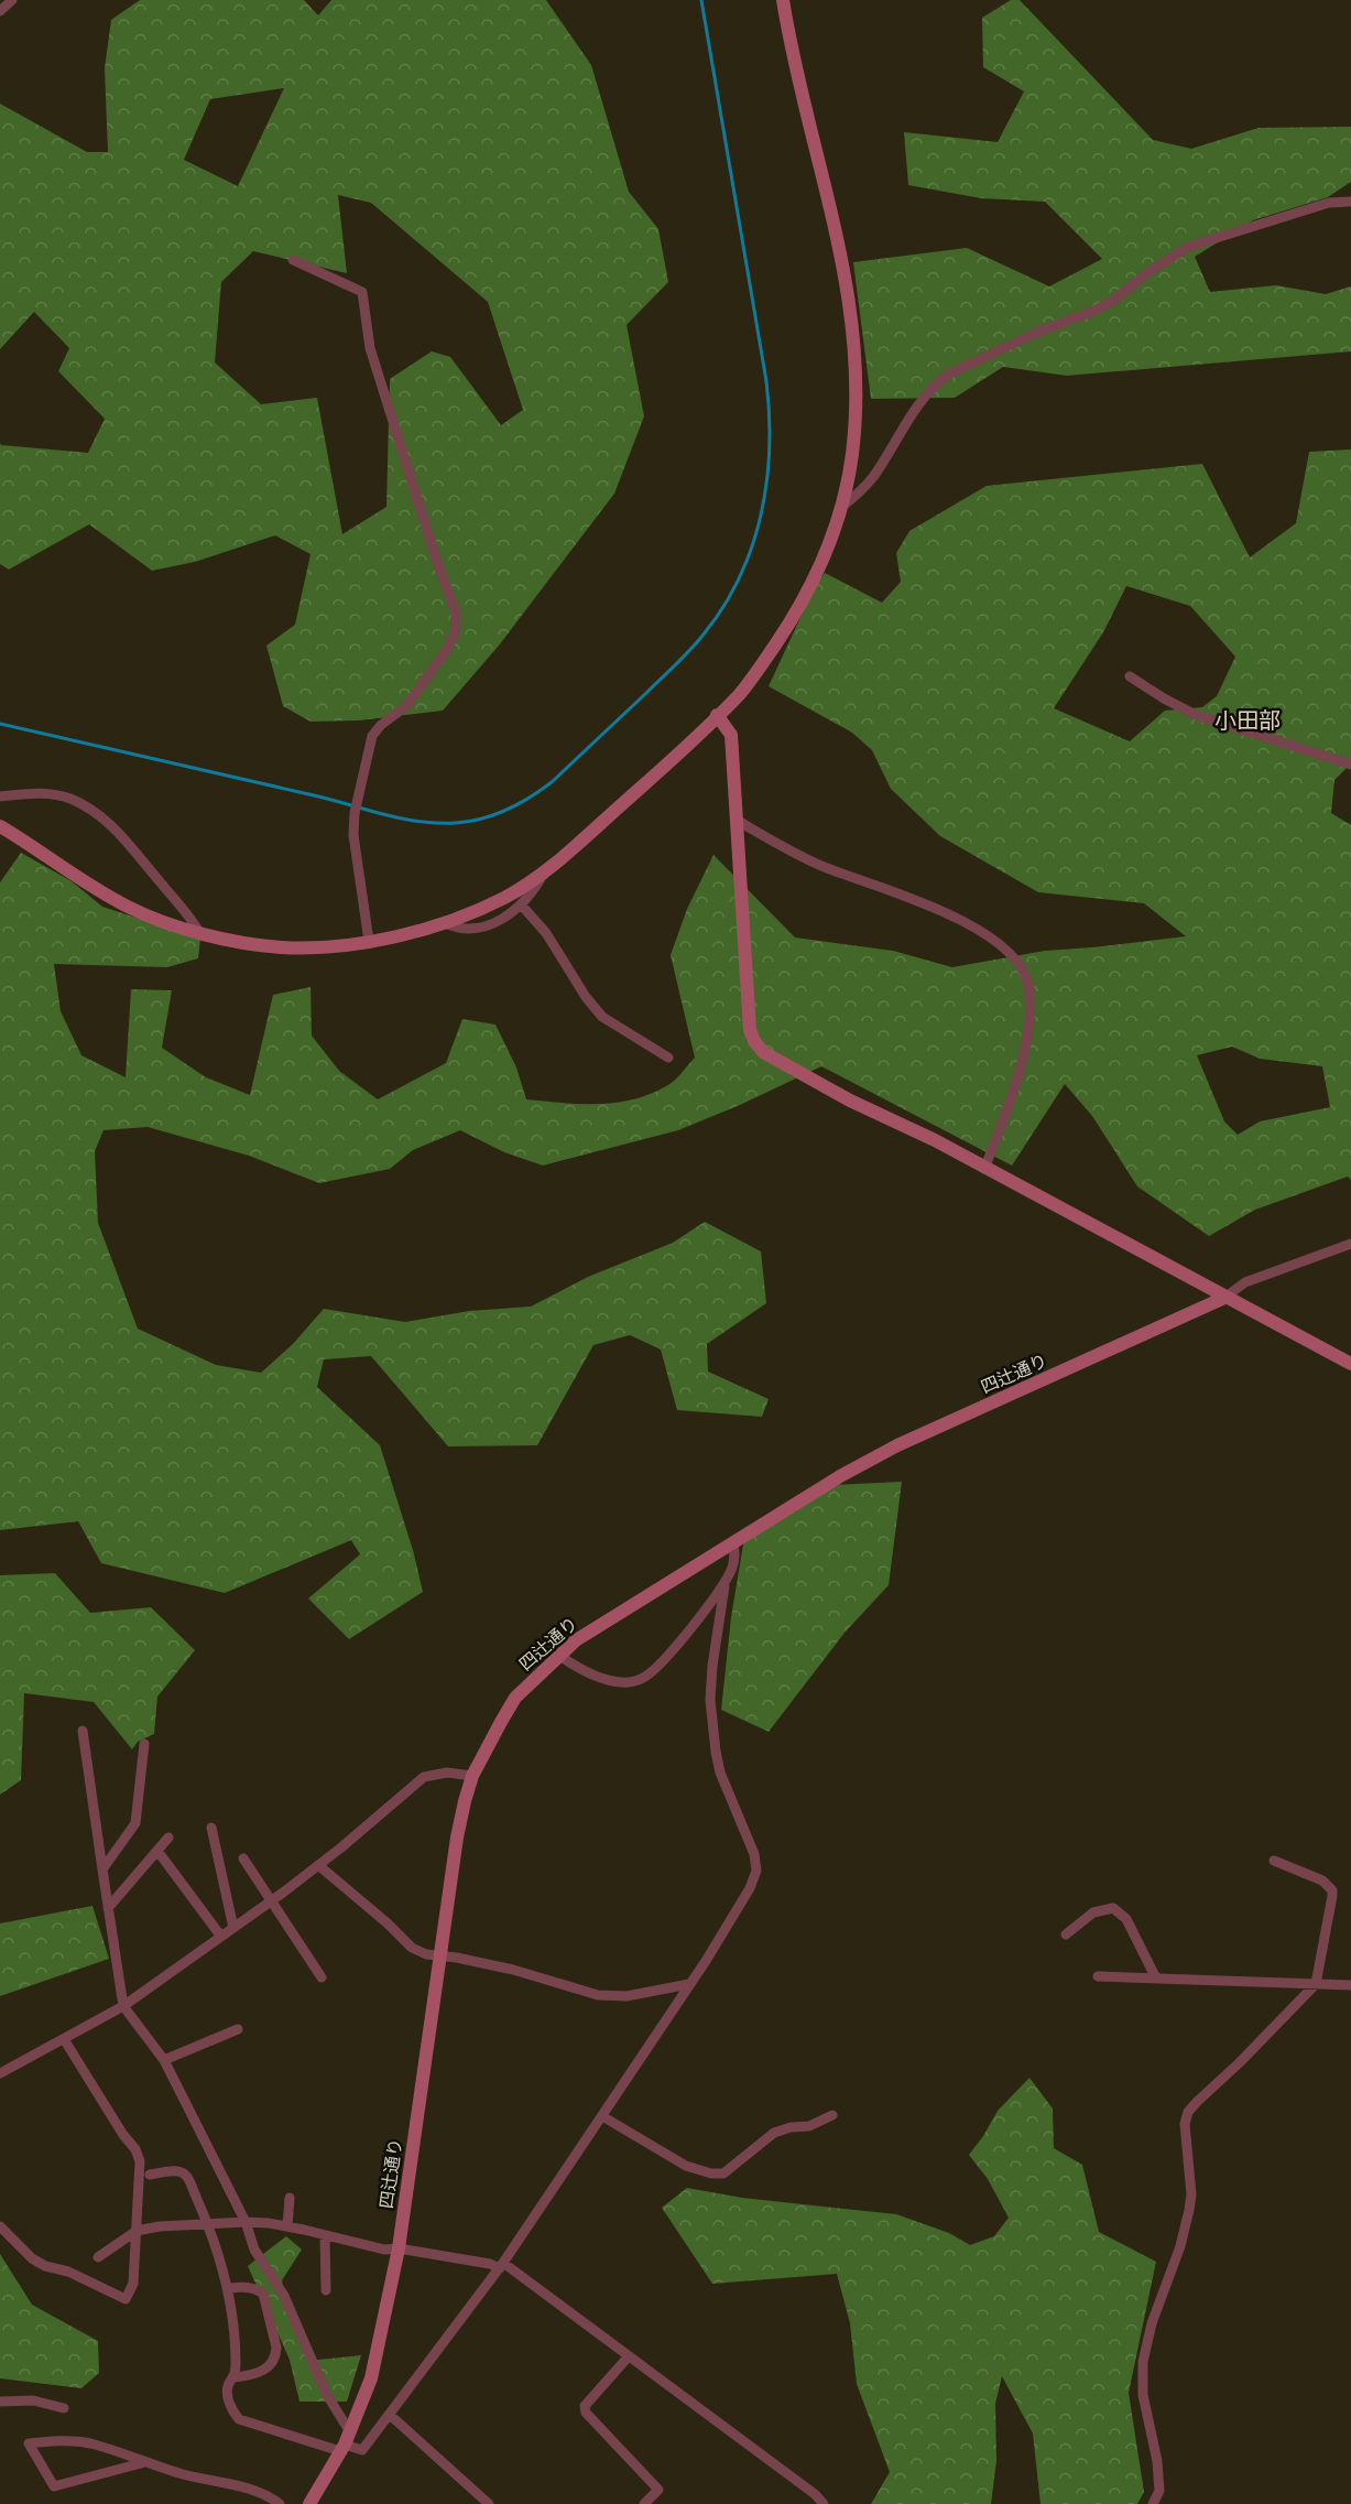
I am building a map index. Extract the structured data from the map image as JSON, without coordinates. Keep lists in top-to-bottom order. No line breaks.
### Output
{"streets":{"street":["四辻通り"]},"districts":["小田部"]}
